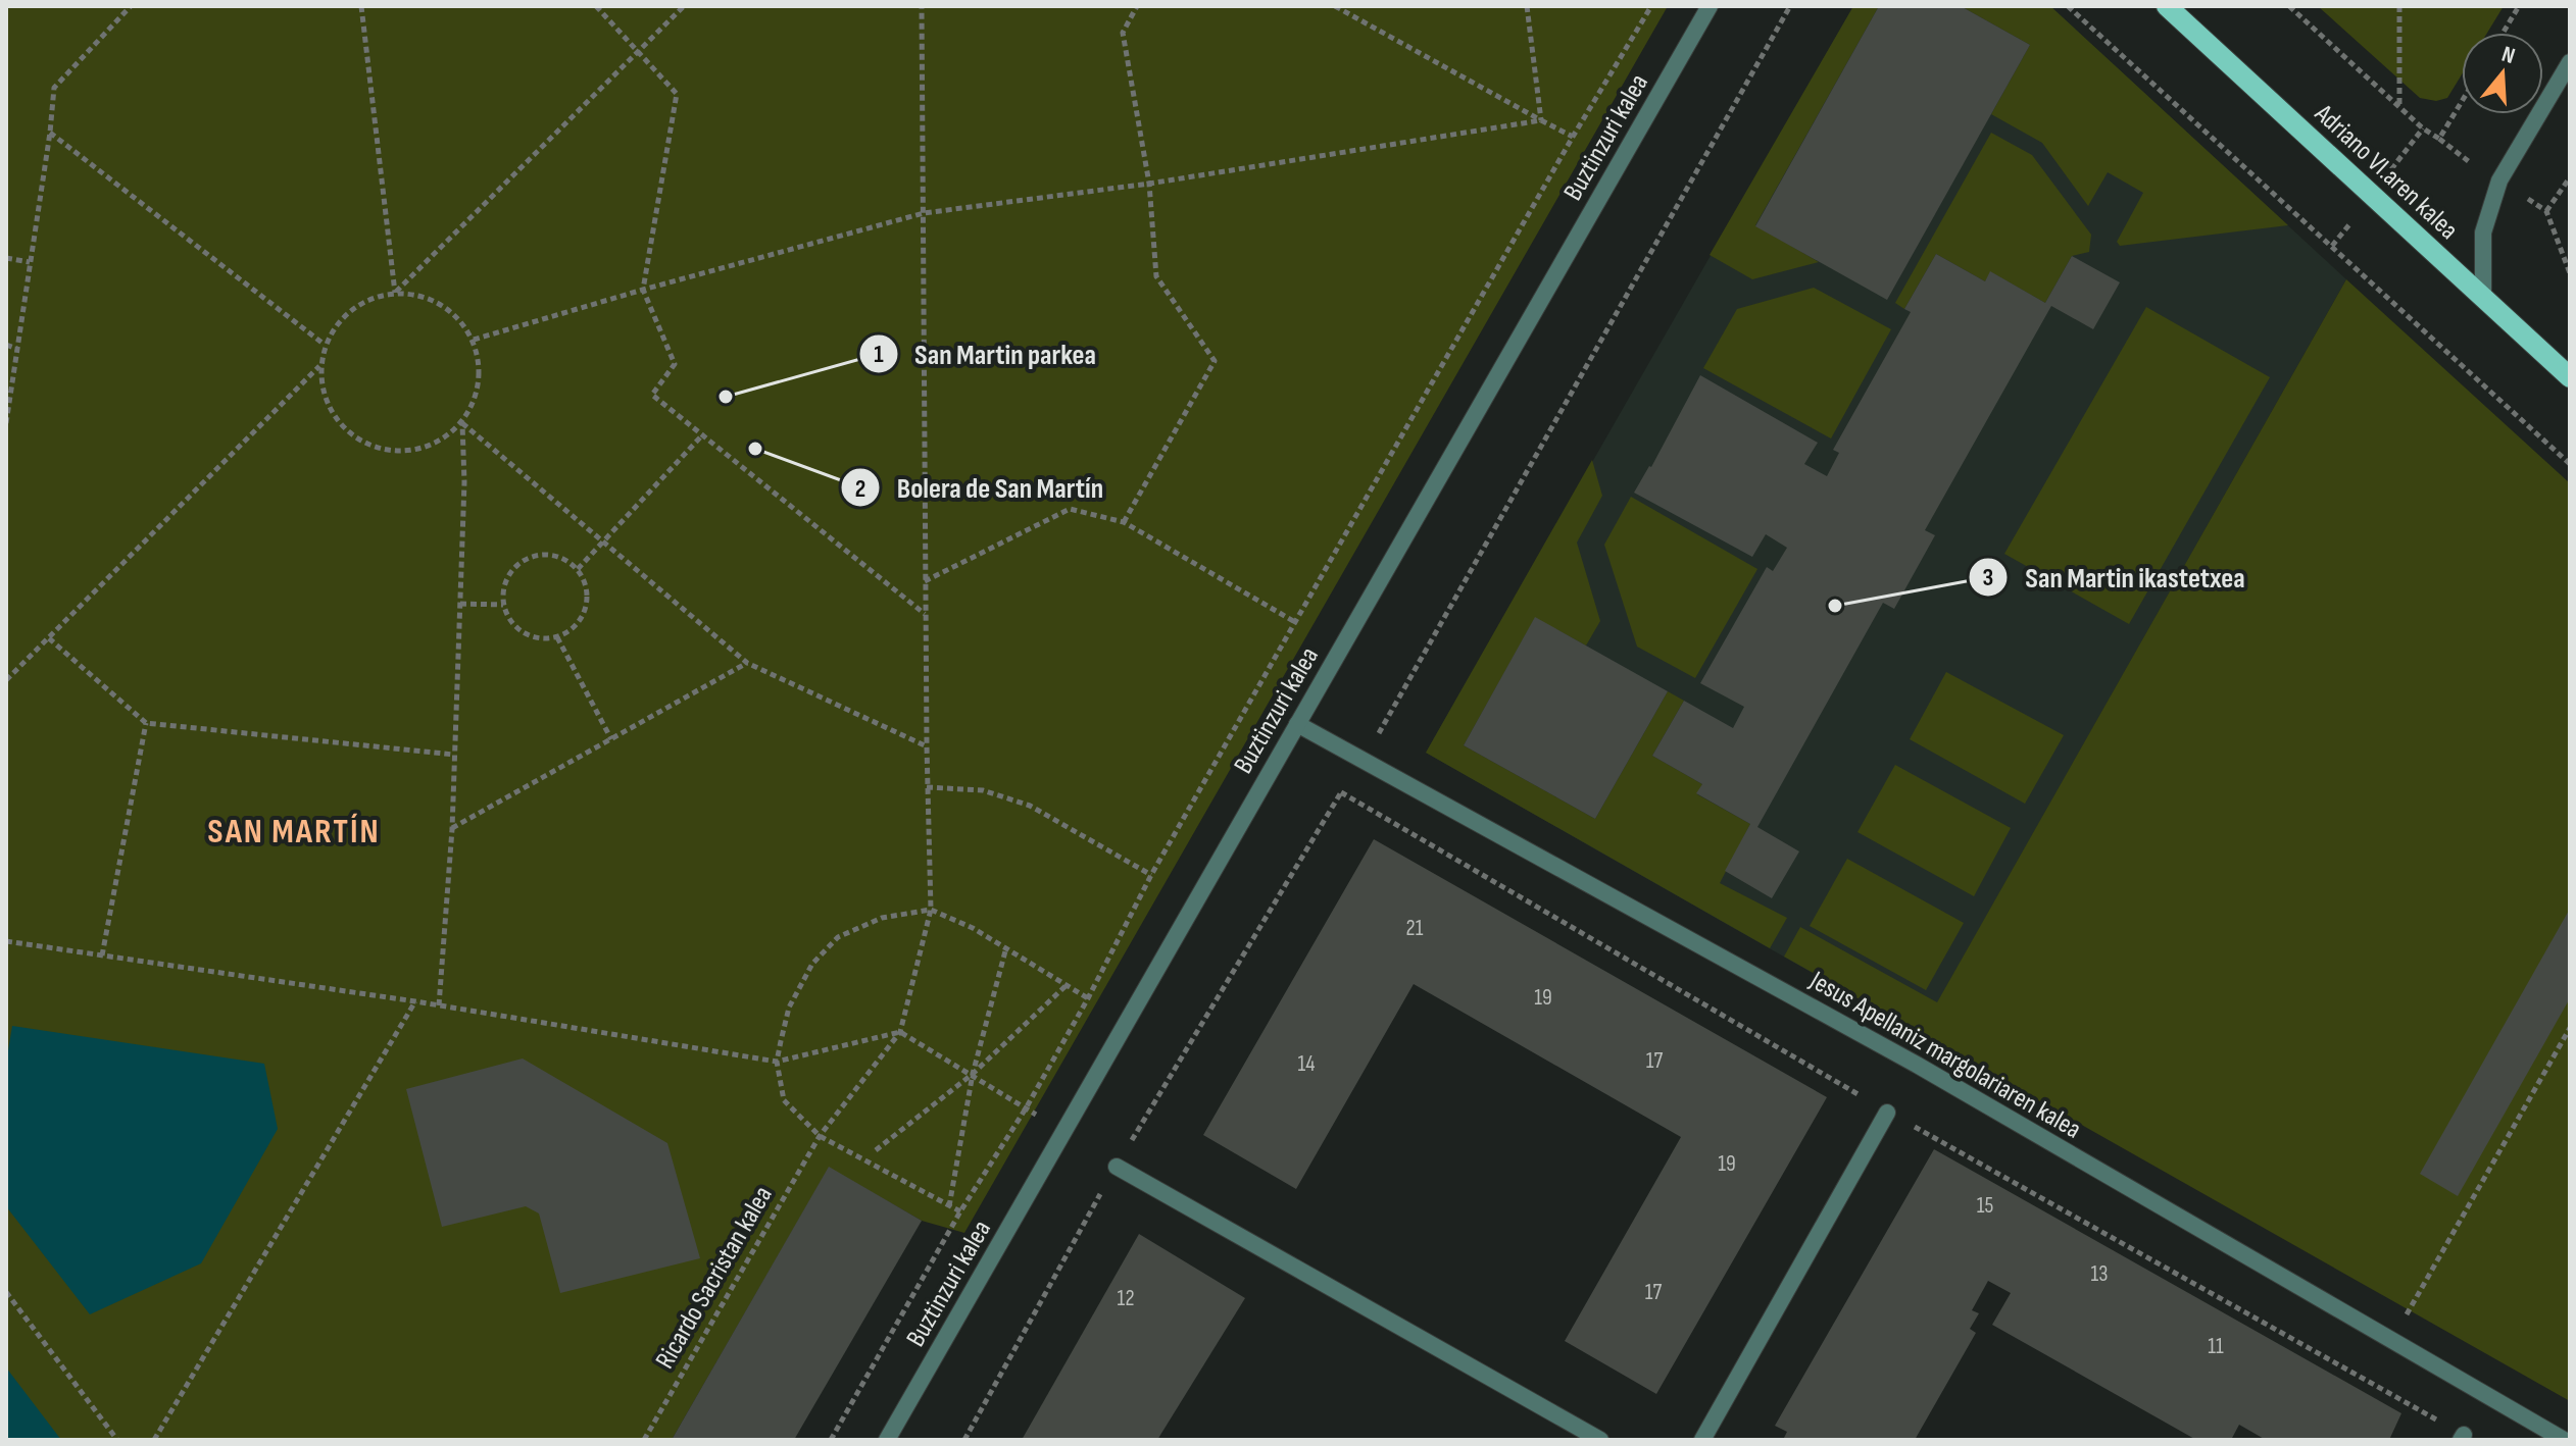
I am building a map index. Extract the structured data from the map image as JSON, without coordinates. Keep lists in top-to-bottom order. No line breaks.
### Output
{"streets":{"main road":["Adriano VI.aren kalea"],"street":["Buztinzuri kalea","Jesus Apellaniz margolariaren kalea"],"path":["Ricardo Sacristan kalea"]},"crossings":[["Buztinzuri kalea","Jesus Apellaniz margolariaren kalea"]],"districts":["SAN MARTÍN"],"places":["San Martin parkea","Bolera de San Martín","San Martin ikastetxea"],"house_numbers":["21","19","17","14","19","15","13","17","12","11"],"north":"top"}
